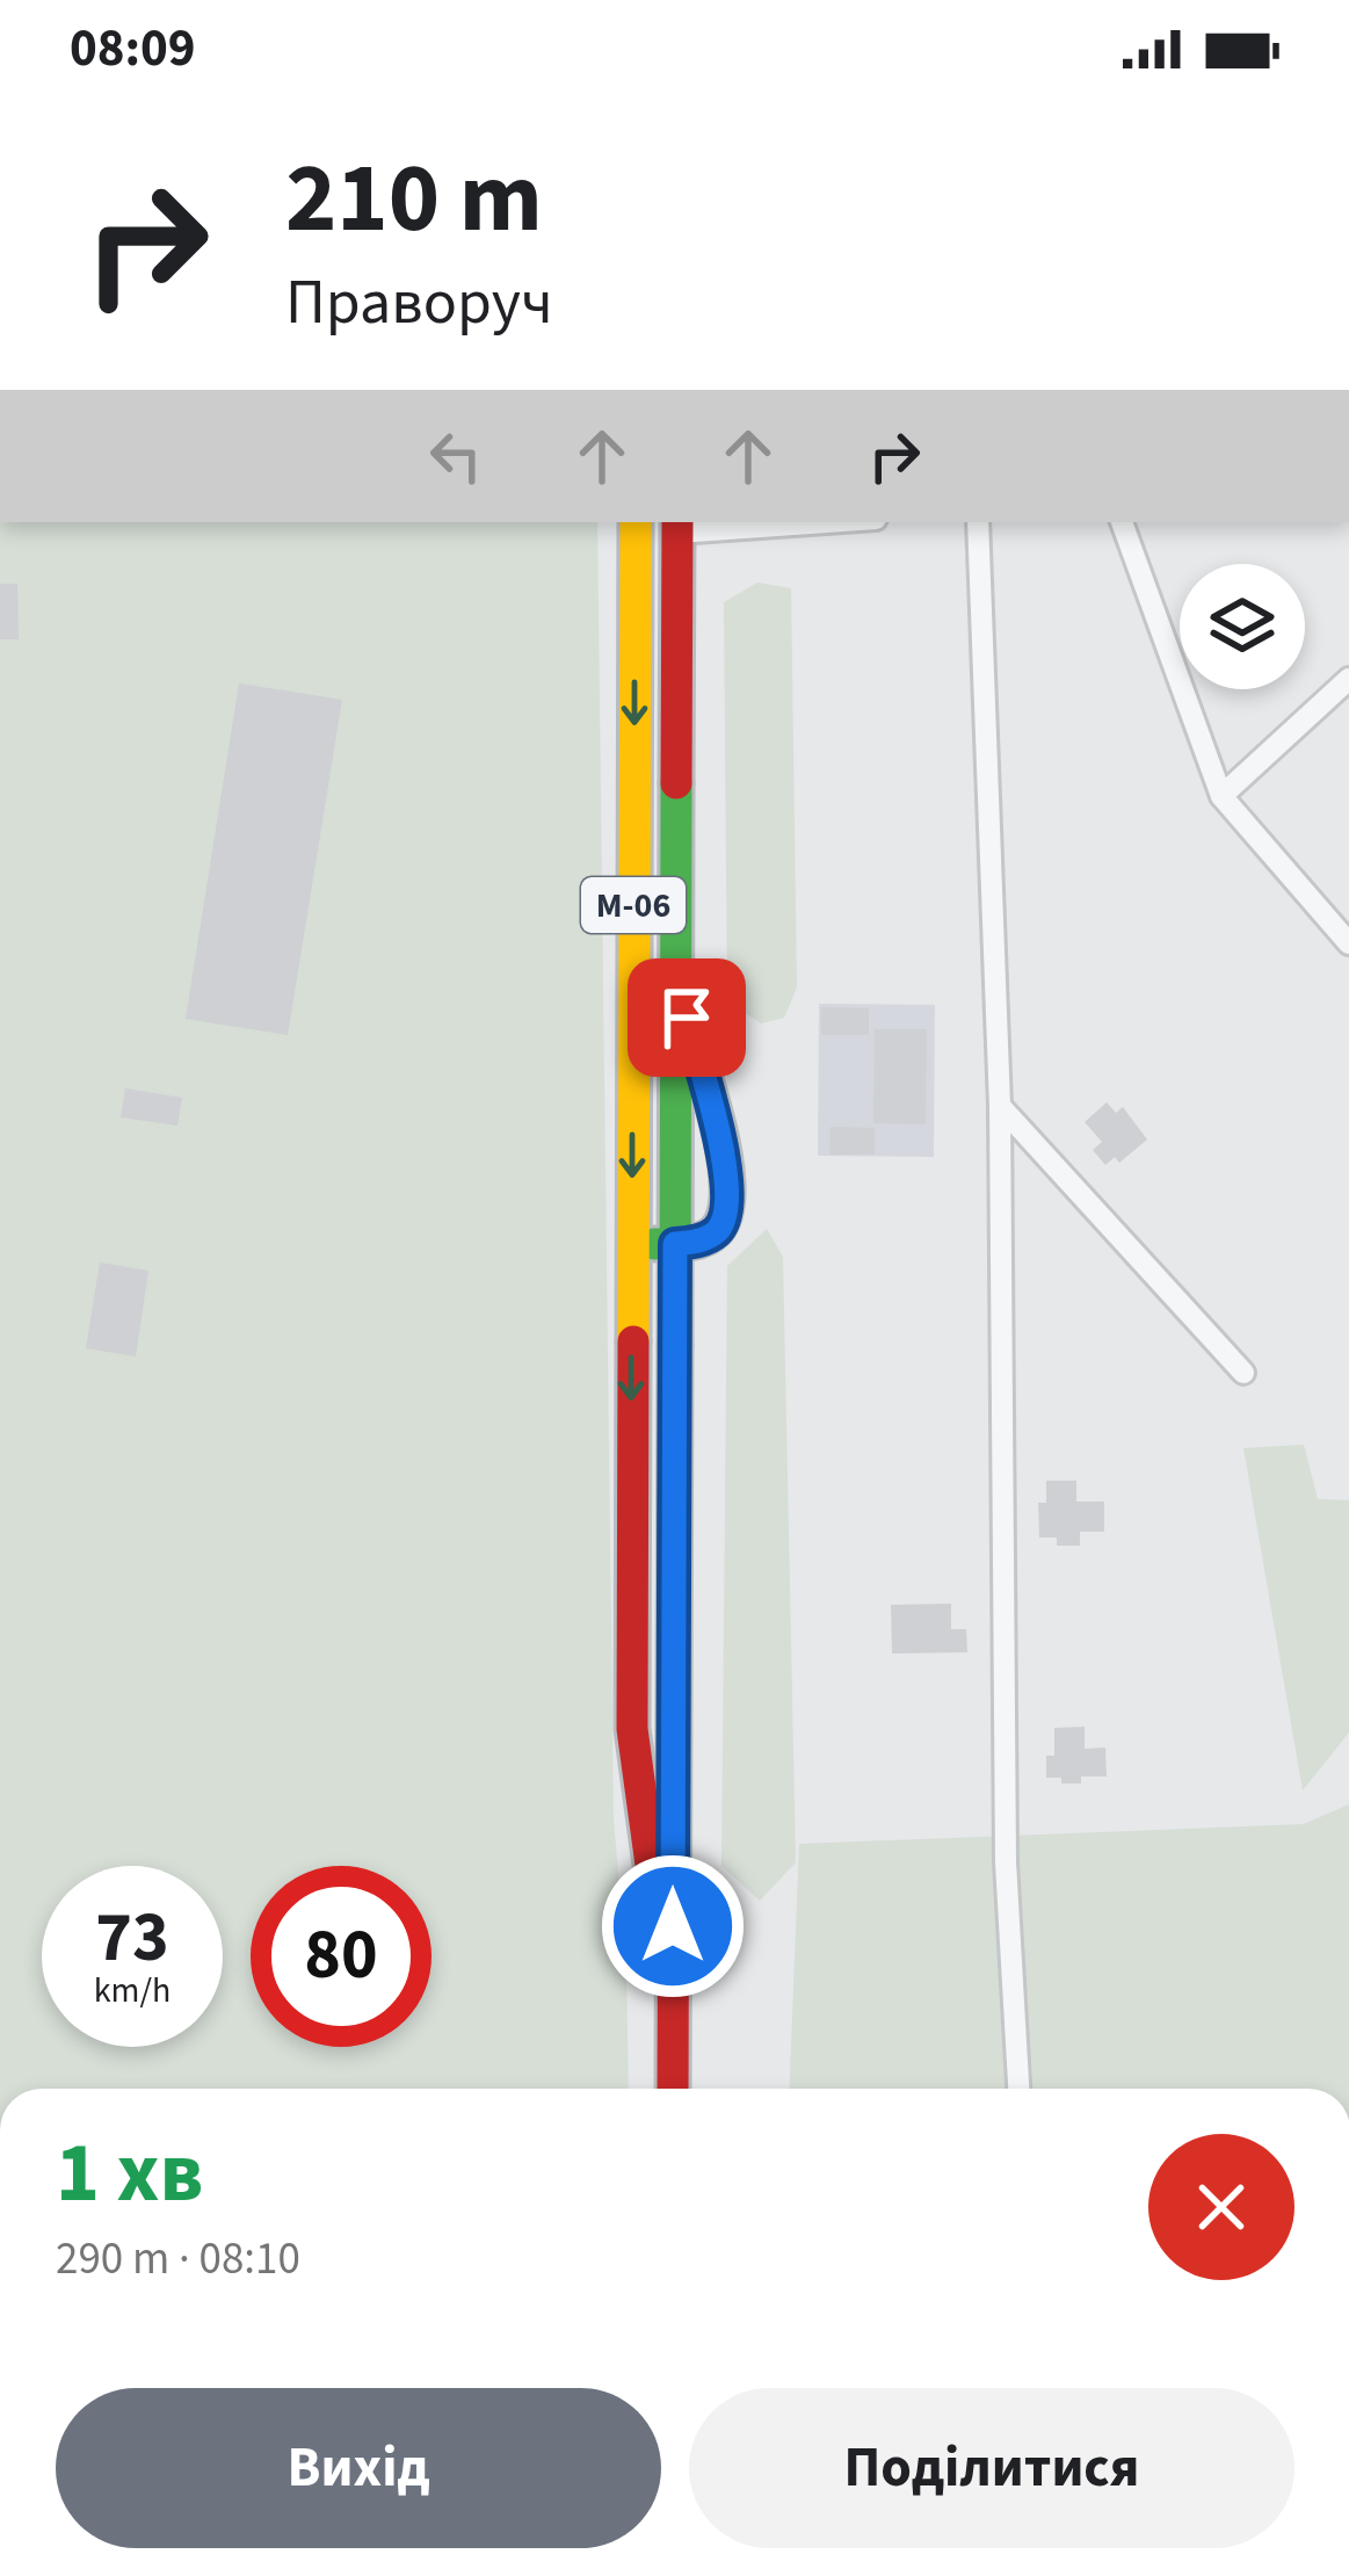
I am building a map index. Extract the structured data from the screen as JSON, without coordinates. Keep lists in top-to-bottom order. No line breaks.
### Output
{"streets":{"highway":["М-06"]},"page":{"status":"08:09","turn":["210 m","Праворуч"],"speed":"73 km/h","limit":"80","heading":["1 хв","290 m · 08:10"],"buttons":["Вихід","Поділитися"]}}
